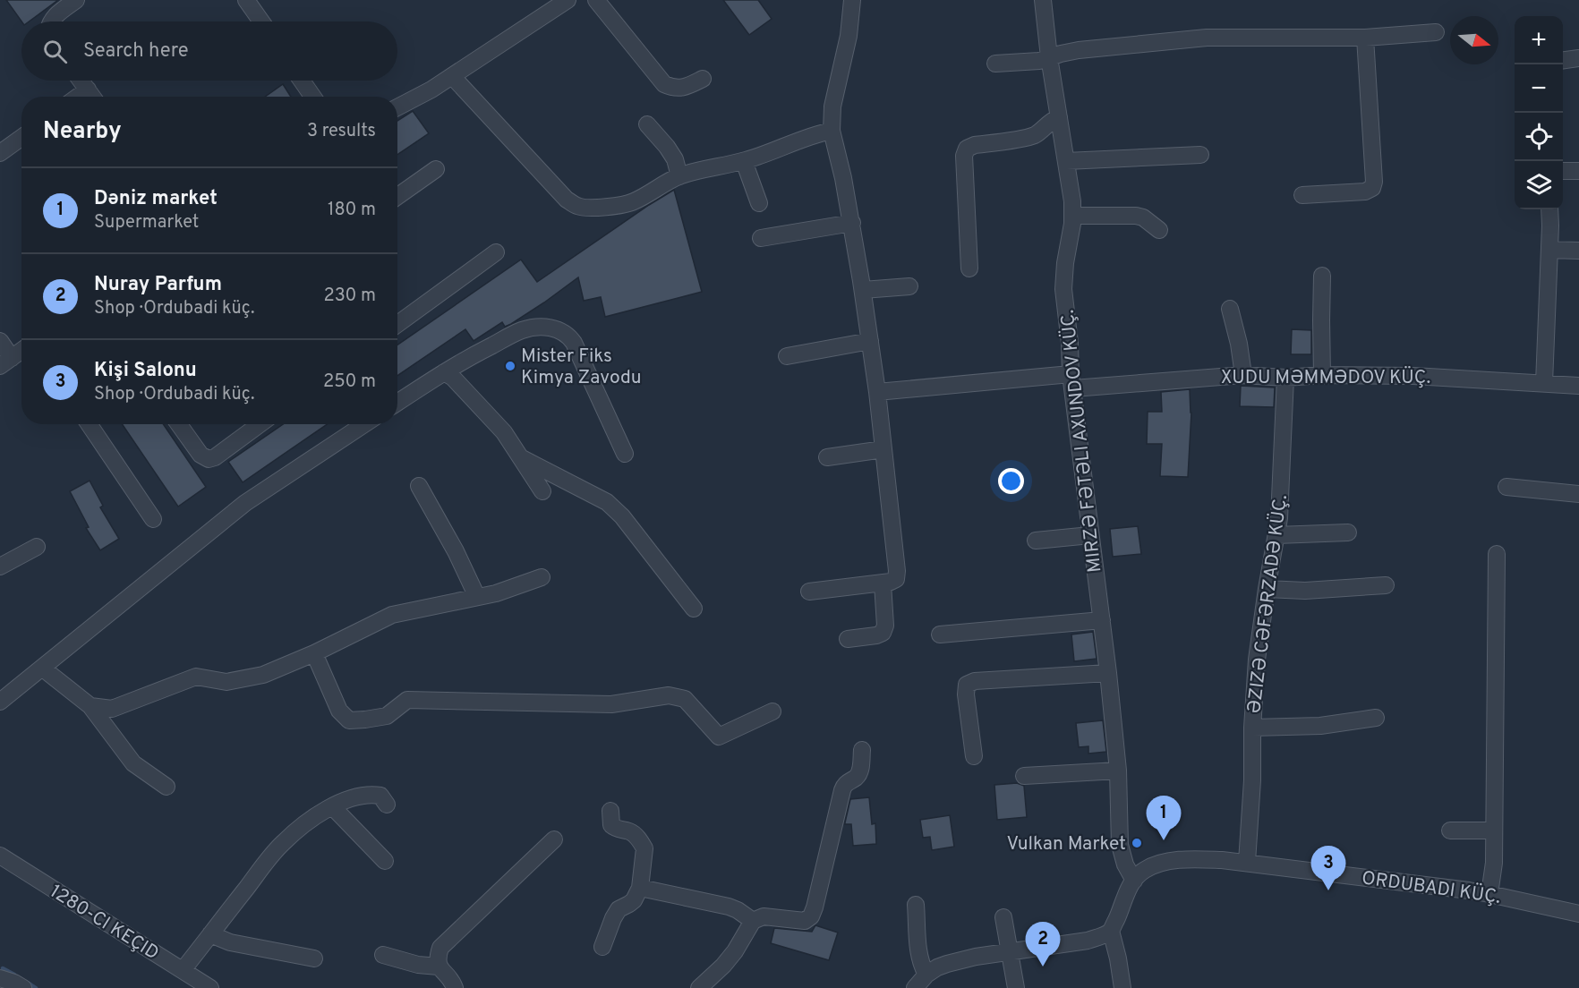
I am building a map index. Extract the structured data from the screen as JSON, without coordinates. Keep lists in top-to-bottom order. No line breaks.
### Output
{"streets":{"street":["XUDU MƏMMƏDOV KÜÇ.","MIRZƏ FƏTƏLI AXUNDOV KÜÇ.","ƏZIZƏ CƏFƏRZADƏ KÜÇ.","ORDUBADI KÜÇ."]},"crossings":[["XUDU MƏMMƏDOV KÜÇ.","MIRZƏ FƏTƏLI AXUNDOV KÜÇ."],["XUDU MƏMMƏDOV KÜÇ.","ƏZIZƏ CƏFƏRZADƏ KÜÇ."],["MIRZƏ FƏTƏLI AXUNDOV KÜÇ.","ORDUBADI KÜÇ."],["ƏZIZƏ CƏFƏRZADƏ KÜÇ.","ORDUBADI KÜÇ."]],"places":["Mister Fiks Kimya Zavodu","Vulkan Market"],"north":"right","page":{"map_buttons":["+","−"],"search":"Search here","heading":["Nearby","3 results"],"list":[{"mark":"1","name":"Dəniz market","note":"Supermarket","value":"180 m"},{"mark":"2","name":"Nuray Parfum","note":"Shop · Ordubadi küç.","value":"230 m"},{"mark":"3","name":"Kişi Salonu","note":"Shop · Ordubadi küç.","value":"250 m"}],"pins":["1","3","2"]}}
